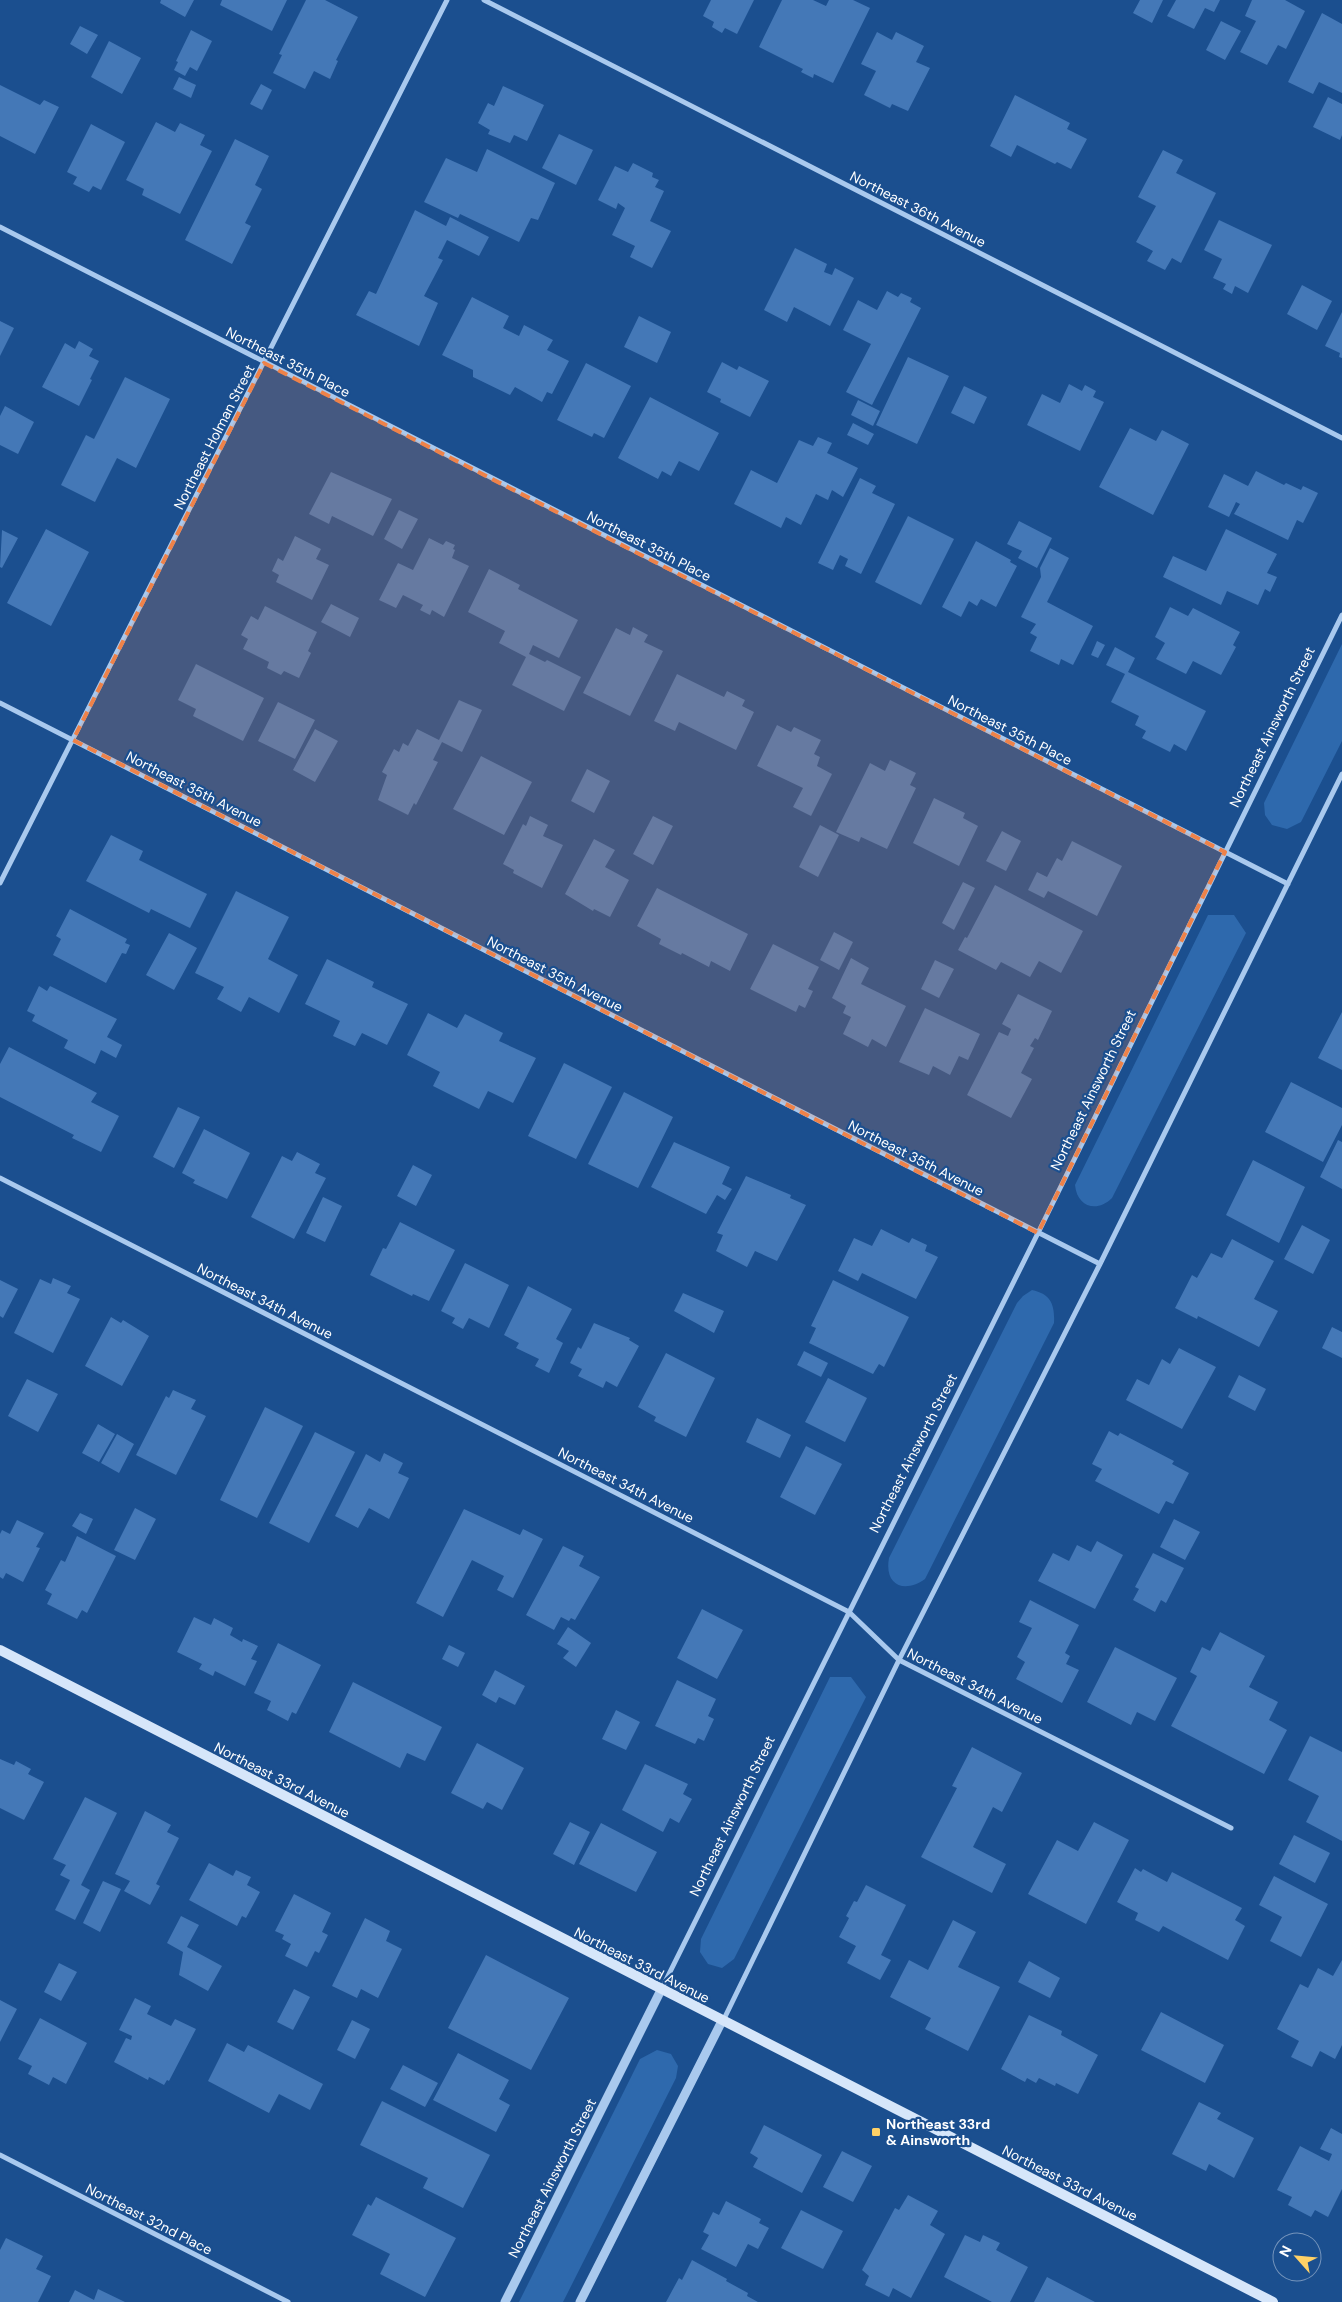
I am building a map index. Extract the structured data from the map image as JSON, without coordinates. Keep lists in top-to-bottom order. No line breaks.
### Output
{"streets":{"main road":["Northeast 33rd Avenue"],"street":["Northeast 36th Avenue","Northeast 35th Place","Northeast Holman Street","Northeast Ainsworth Street","Northeast 35th Avenue","Northeast 34th Avenue","Northeast 32nd Place"]},"crossings":[["Northeast 35th Place","Northeast Holman Street"],["Northeast 35th Place","Northeast Ainsworth Street"],["Northeast Holman Street","Northeast 35th Avenue"],["Northeast Ainsworth Street","Northeast 35th Avenue"],["Northeast Ainsworth Street","Northeast 34th Avenue"],["Northeast Ainsworth Street","Northeast 33rd Avenue"]],"places":{"transit":["Northeast 33rd & Ainsworth"]},"north":"top left"}
